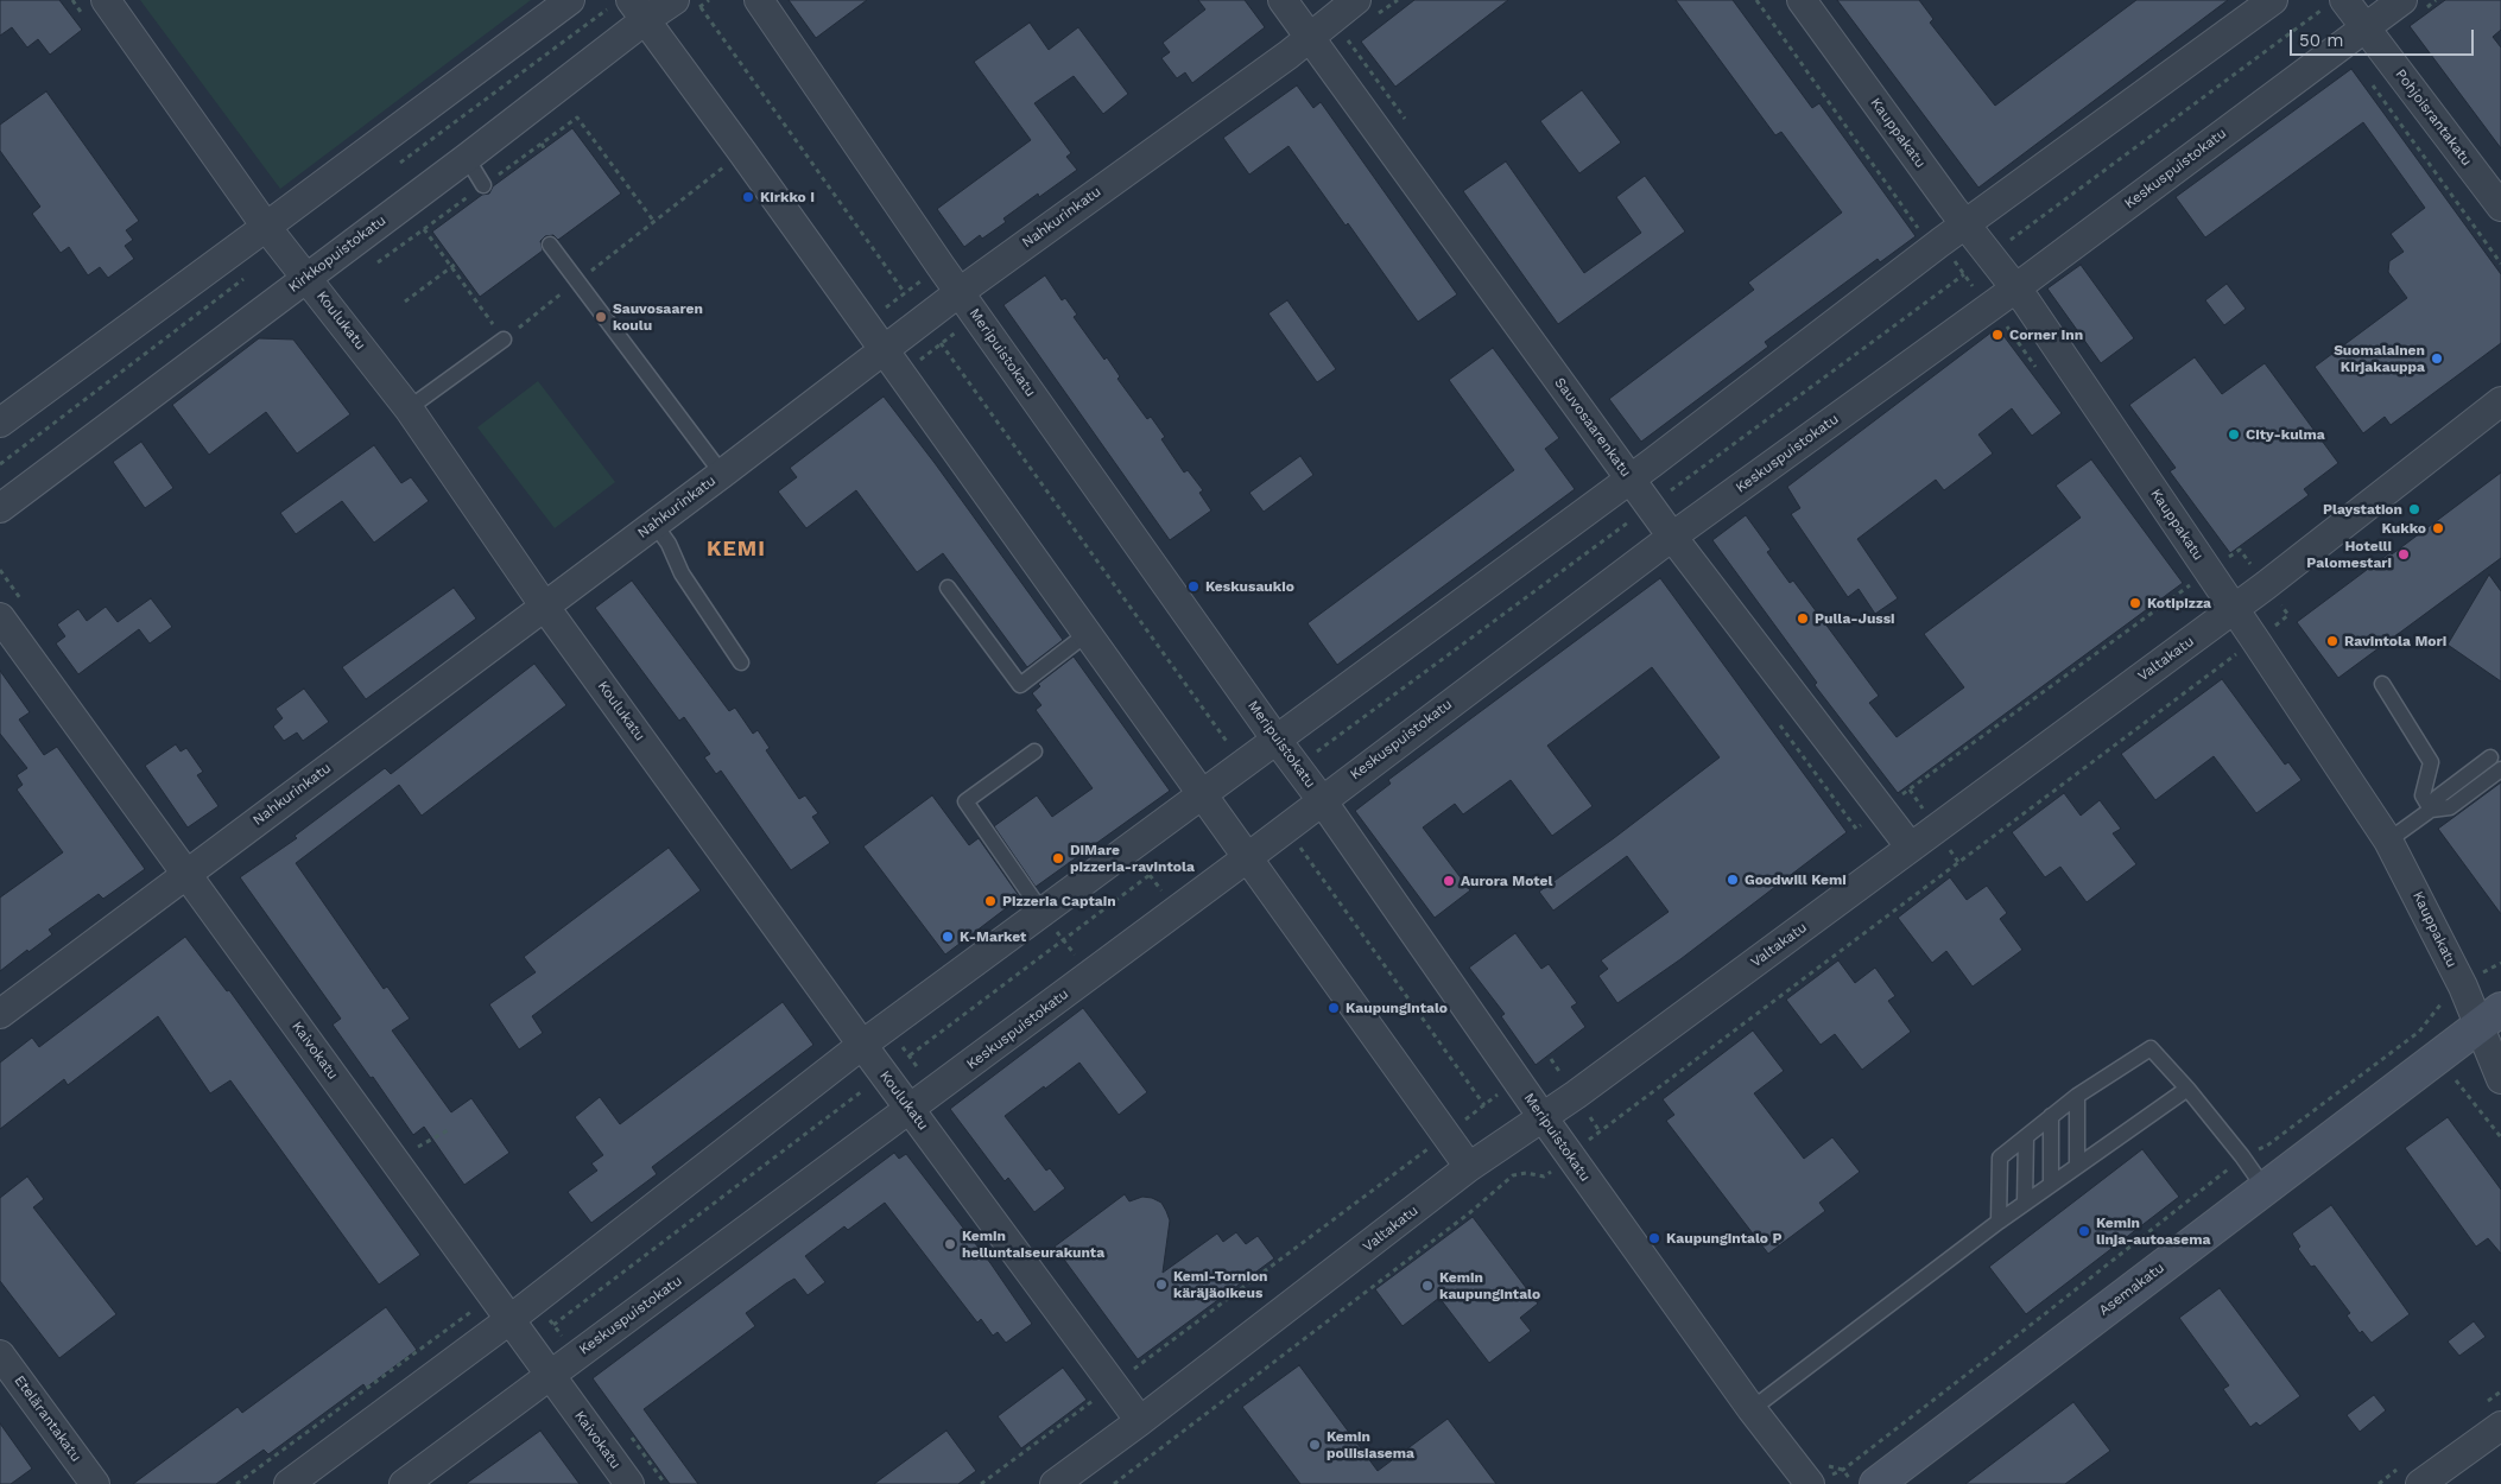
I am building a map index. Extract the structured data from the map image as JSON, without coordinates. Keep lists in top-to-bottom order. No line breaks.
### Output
{"streets":{"main road":["Asemakatu"],"street":["Pohjoisrantakatu","Kauppakatu","Keskuspuistokatu","Nahkurinkatu","Kirkkopuistokatu","Koulukatu","Meripuistokatu","Sauvosaarenkatu","Valtakatu","Kaivokatu","Etelärantakatu"]},"crossings":[["Pohjoisrantakatu","Keskuspuistokatu"],["Kauppakatu","Keskuspuistokatu"],["Kauppakatu","Valtakatu"],["Kauppakatu","Asemakatu"],["Keskuspuistokatu","Koulukatu"],["Keskuspuistokatu","Meripuistokatu"],["Keskuspuistokatu","Sauvosaarenkatu"],["Keskuspuistokatu","Kaivokatu"],["Nahkurinkatu","Koulukatu"],["Nahkurinkatu","Meripuistokatu"],["Nahkurinkatu","Sauvosaarenkatu"],["Nahkurinkatu","Kaivokatu"],["Kirkkopuistokatu","Koulukatu"],["Koulukatu","Valtakatu"],["Meripuistokatu","Valtakatu"],["Sauvosaarenkatu","Valtakatu"]],"districts":["KEMI"],"places":["Kirkko I","Sauvosaaren koulu","Corner Inn","Suomalainen Kirjakauppa","City-kulma","Playstation","Kukko","Hotelli Palomestari","Keskusaukio","Kotipizza","Pulla-Jussi","Ravintola Mori","DiMare pizzeria-ravintola","Goodwill Kemi","Aurora Motel","Pizzeria Captain","K-Market","Kaupungintalo","Kemin linja-autoasema","Kaupungintalo P","Kemin helluntaiseurakunta","Kemi-Tornion käräjäoikeus","Kemin kaupungintalo","Kemin poliisiasema"],"scale_bar":"50 m"}
